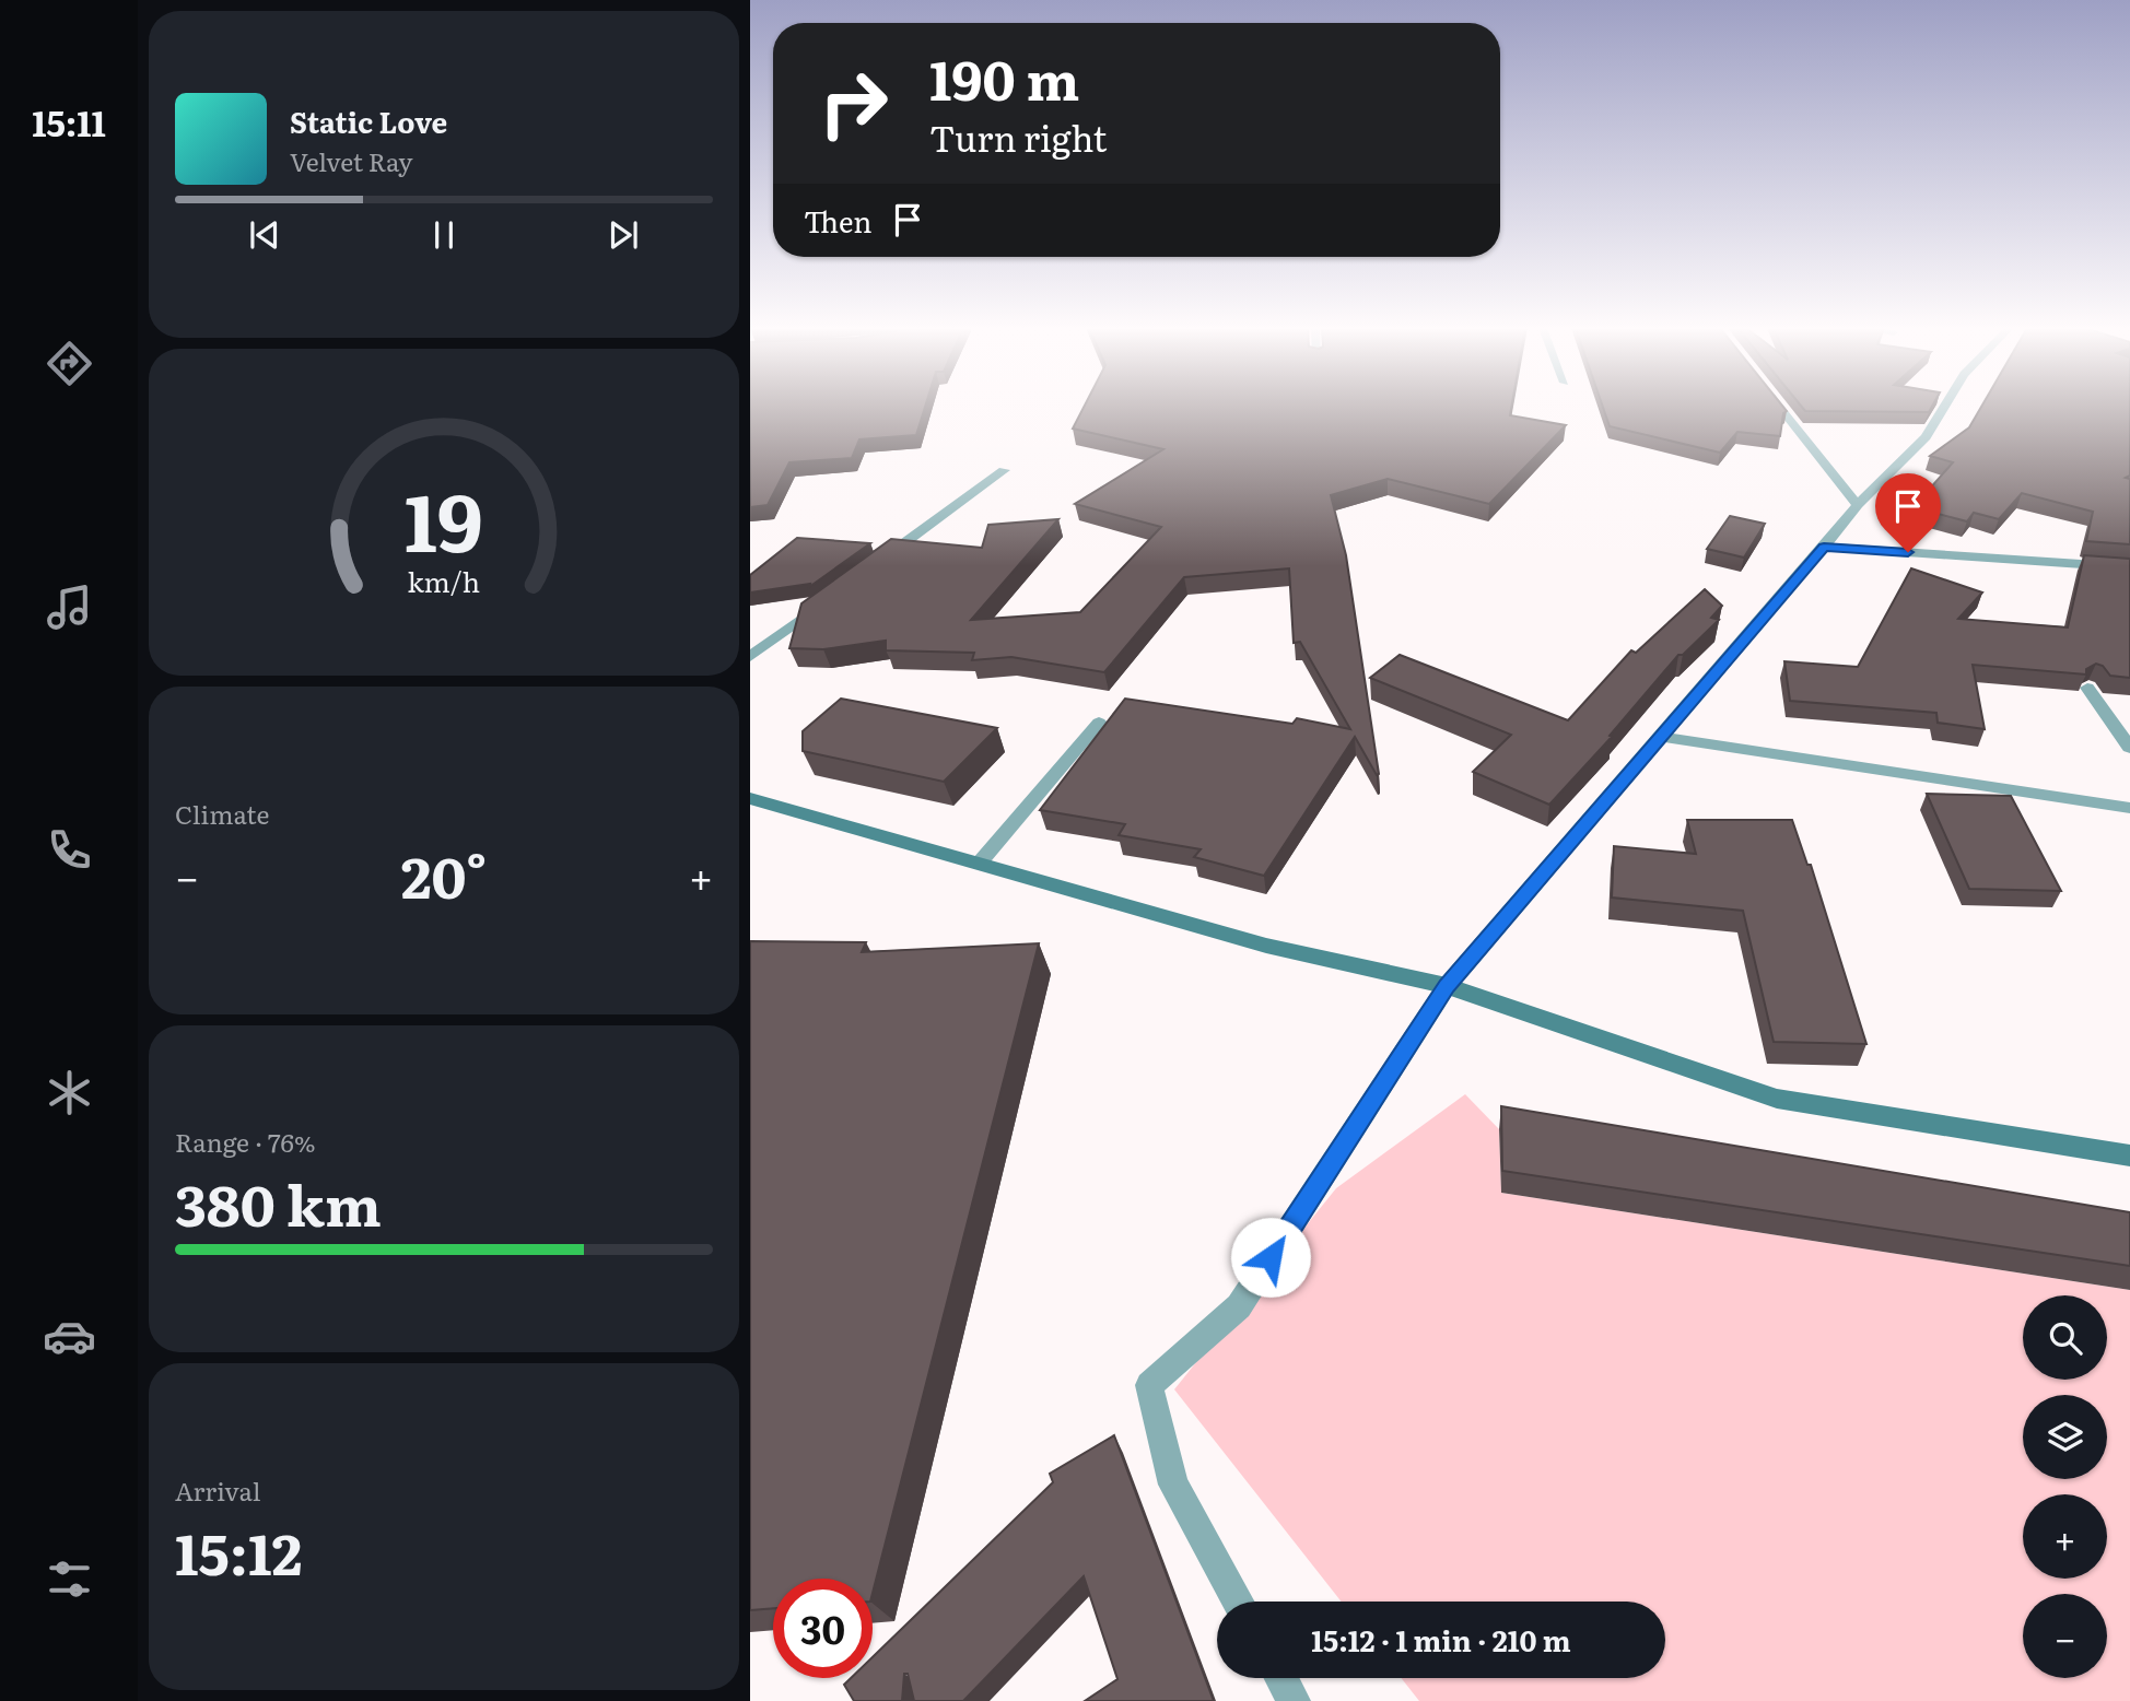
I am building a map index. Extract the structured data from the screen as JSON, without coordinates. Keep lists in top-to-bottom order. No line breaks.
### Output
{"page":{"tabs":"15:11","turn":["190 m","Turn right"],"song":["Static Love","Velvet Ray"],"then":"Then","tile":["Climate",["Range · 76%","380 km"],["Arrival","15:12"]],"heat":["−","20°","+"],"map_buttons":["+","−"],"limit":"30","trip":"15:12 · 1 min · 210 m","gauge":["19","km/h"]}}
